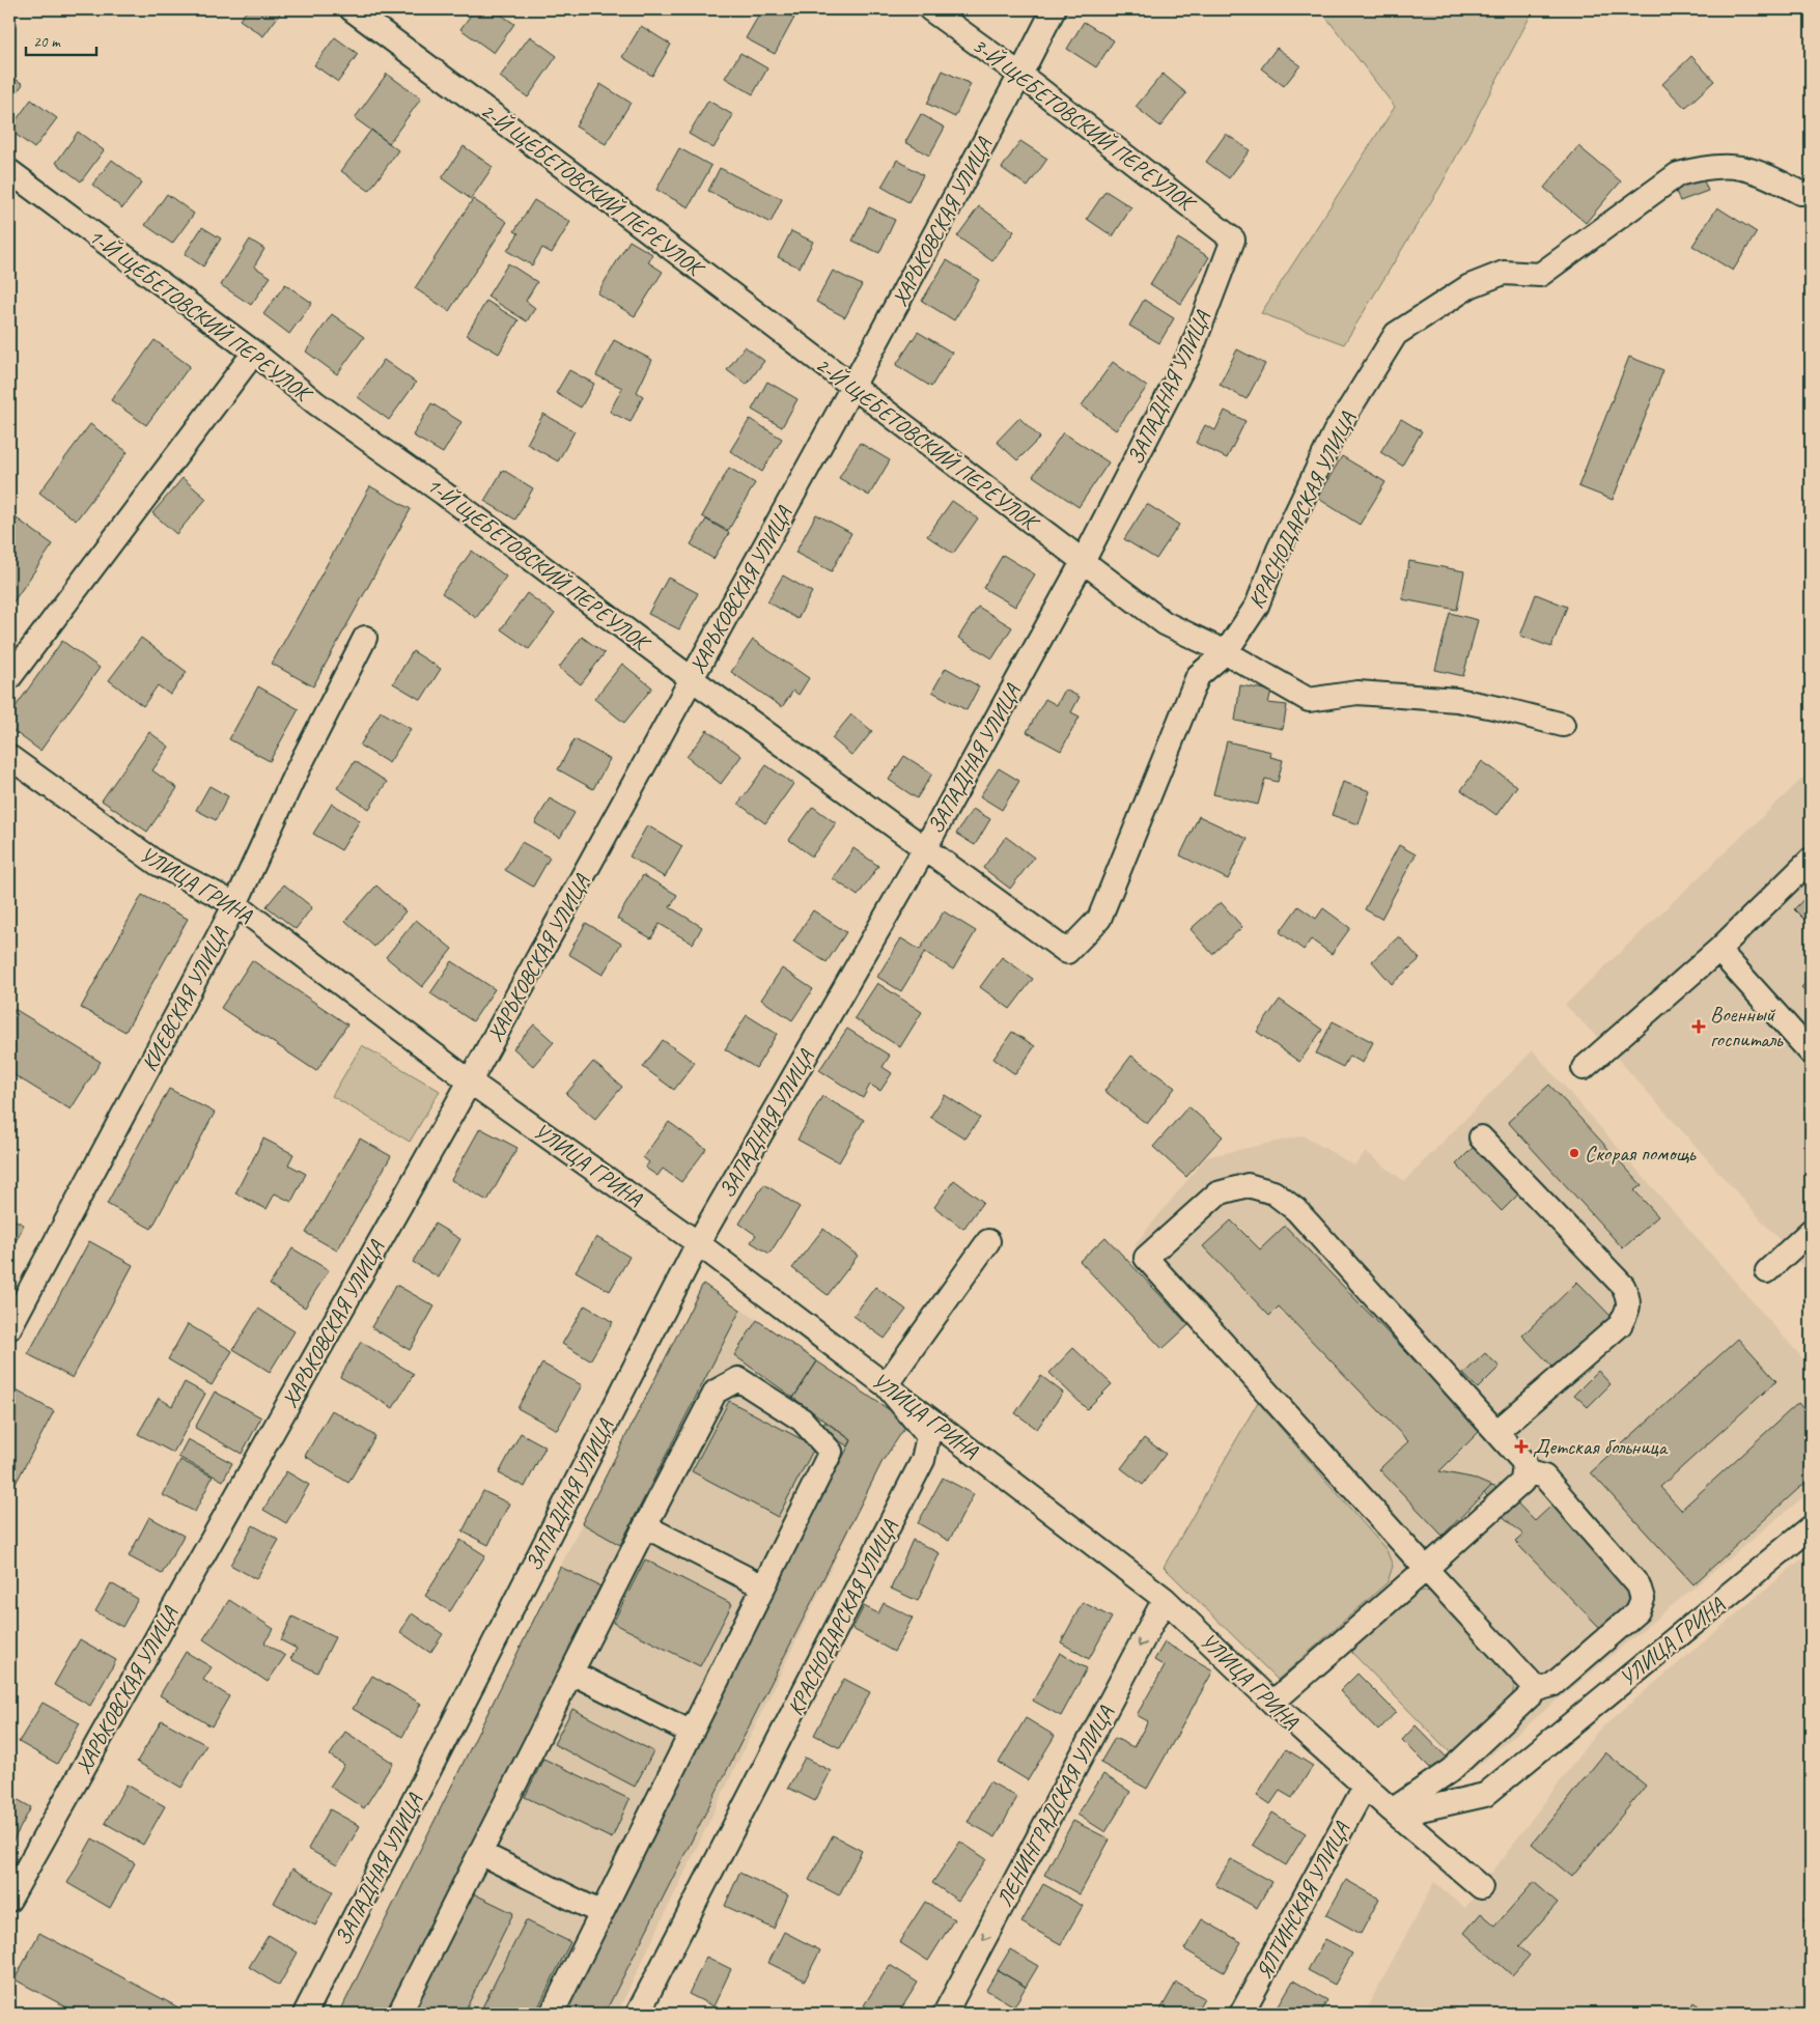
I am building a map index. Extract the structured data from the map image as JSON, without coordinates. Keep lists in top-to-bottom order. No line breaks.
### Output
{"streets":{"street":["3-Й ЩЕБЕТОВСКИЙ ПЕРЕУЛОК","2-Й ЩЕБЕТОВСКИЙ ПЕРЕУЛОК","ХАРЬКОВСКАЯ УЛИЦА","1-Й ЩЕБЕТОВСКИЙ ПЕРЕУЛОК","ЗАПАДНАЯ УЛИЦА","КРАСНОДАРСКАЯ УЛИЦА","УЛИЦА ГРИНА","КИЕВСКАЯ УЛИЦА","ЛЕНИНГРАДСКАЯ УЛИЦА","ЯЛТИНСКАЯ УЛИЦА"]},"crossings":[["3-Й ЩЕБЕТОВСКИЙ ПЕРЕУЛОК","ХАРЬКОВСКАЯ УЛИЦА"],["3-Й ЩЕБЕТОВСКИЙ ПЕРЕУЛОК","ЗАПАДНАЯ УЛИЦА"],["2-Й ЩЕБЕТОВСКИЙ ПЕРЕУЛОК","ХАРЬКОВСКАЯ УЛИЦА"],["2-Й ЩЕБЕТОВСКИЙ ПЕРЕУЛОК","ЗАПАДНАЯ УЛИЦА"],["2-Й ЩЕБЕТОВСКИЙ ПЕРЕУЛОК","КРАСНОДАРСКАЯ УЛИЦА"],["ХАРЬКОВСКАЯ УЛИЦА","1-Й ЩЕБЕТОВСКИЙ ПЕРЕУЛОК"],["ХАРЬКОВСКАЯ УЛИЦА","УЛИЦА ГРИНА"],["1-Й ЩЕБЕТОВСКИЙ ПЕРЕУЛОК","ЗАПАДНАЯ УЛИЦА"],["1-Й ЩЕБЕТОВСКИЙ ПЕРЕУЛОК","КРАСНОДАРСКАЯ УЛИЦА"],["ЗАПАДНАЯ УЛИЦА","УЛИЦА ГРИНА"],["КРАСНОДАРСКАЯ УЛИЦА","УЛИЦА ГРИНА"],["УЛИЦА ГРИНА","КИЕВСКАЯ УЛИЦА"],["УЛИЦА ГРИНА","ЛЕНИНГРАДСКАЯ УЛИЦА"],["УЛИЦА ГРИНА","ЯЛТИНСКАЯ УЛИЦА"]],"one_way":["ЛЕНИНГРАДСКАЯ УЛИЦА"],"places":{"health":["Военный госпиталь","Детская больница"],"other":["Скорая помощь"]},"scale_bar":"20 m"}
